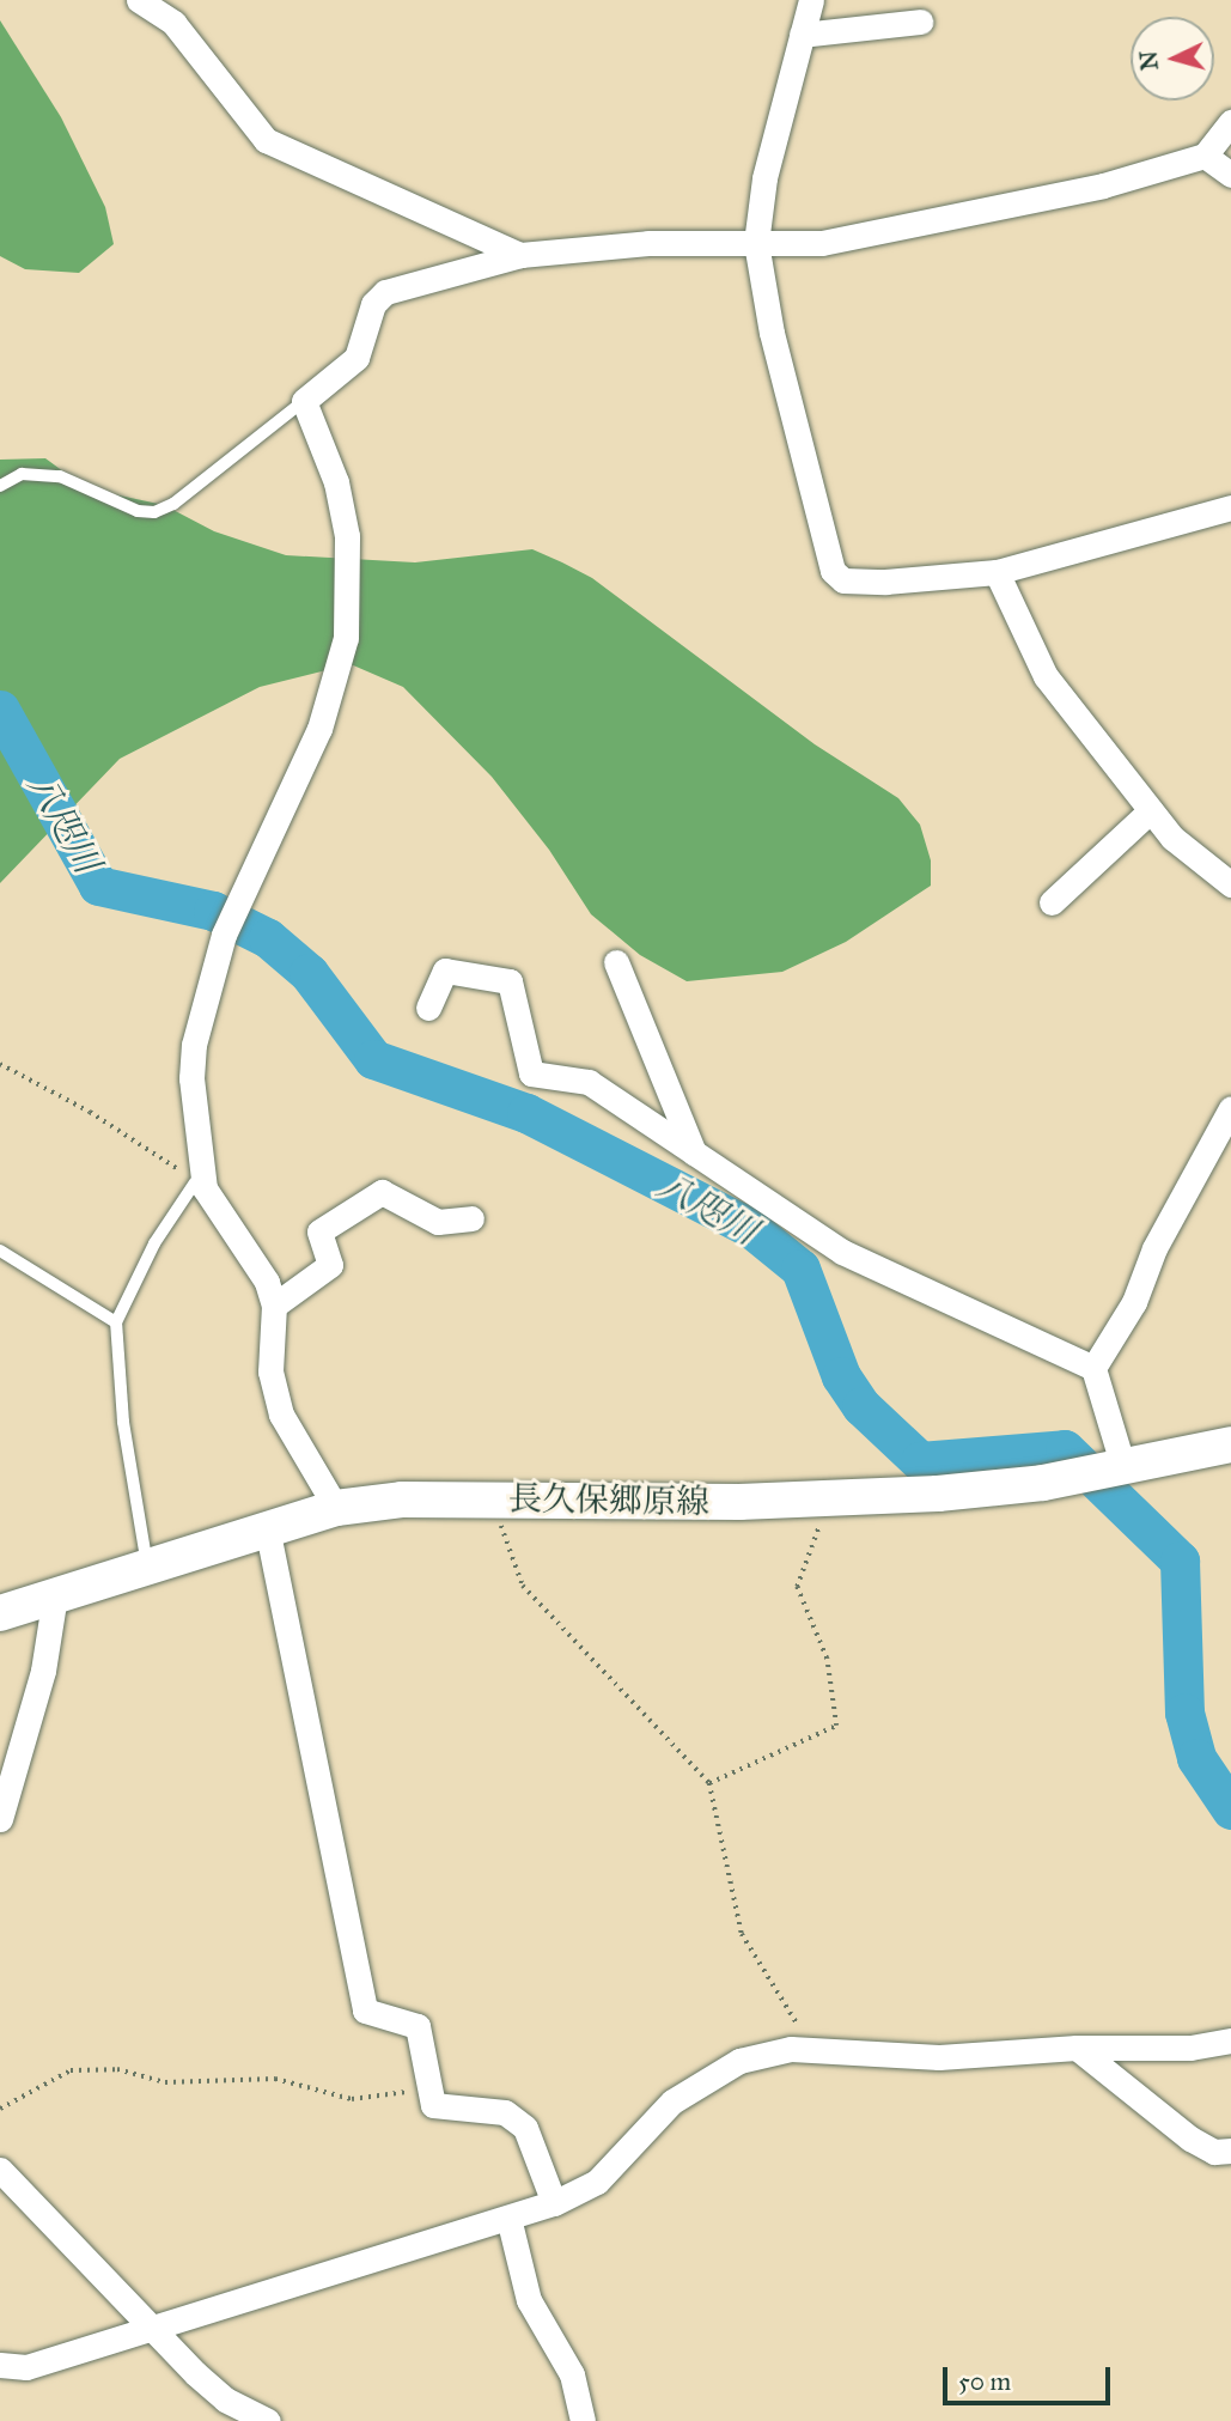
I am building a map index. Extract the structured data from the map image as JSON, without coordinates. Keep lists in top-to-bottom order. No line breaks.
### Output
{"streets":{"main road":["長久保郷原線"]},"water":["八咫川"],"scale_bar":"50 m","north":"left"}
